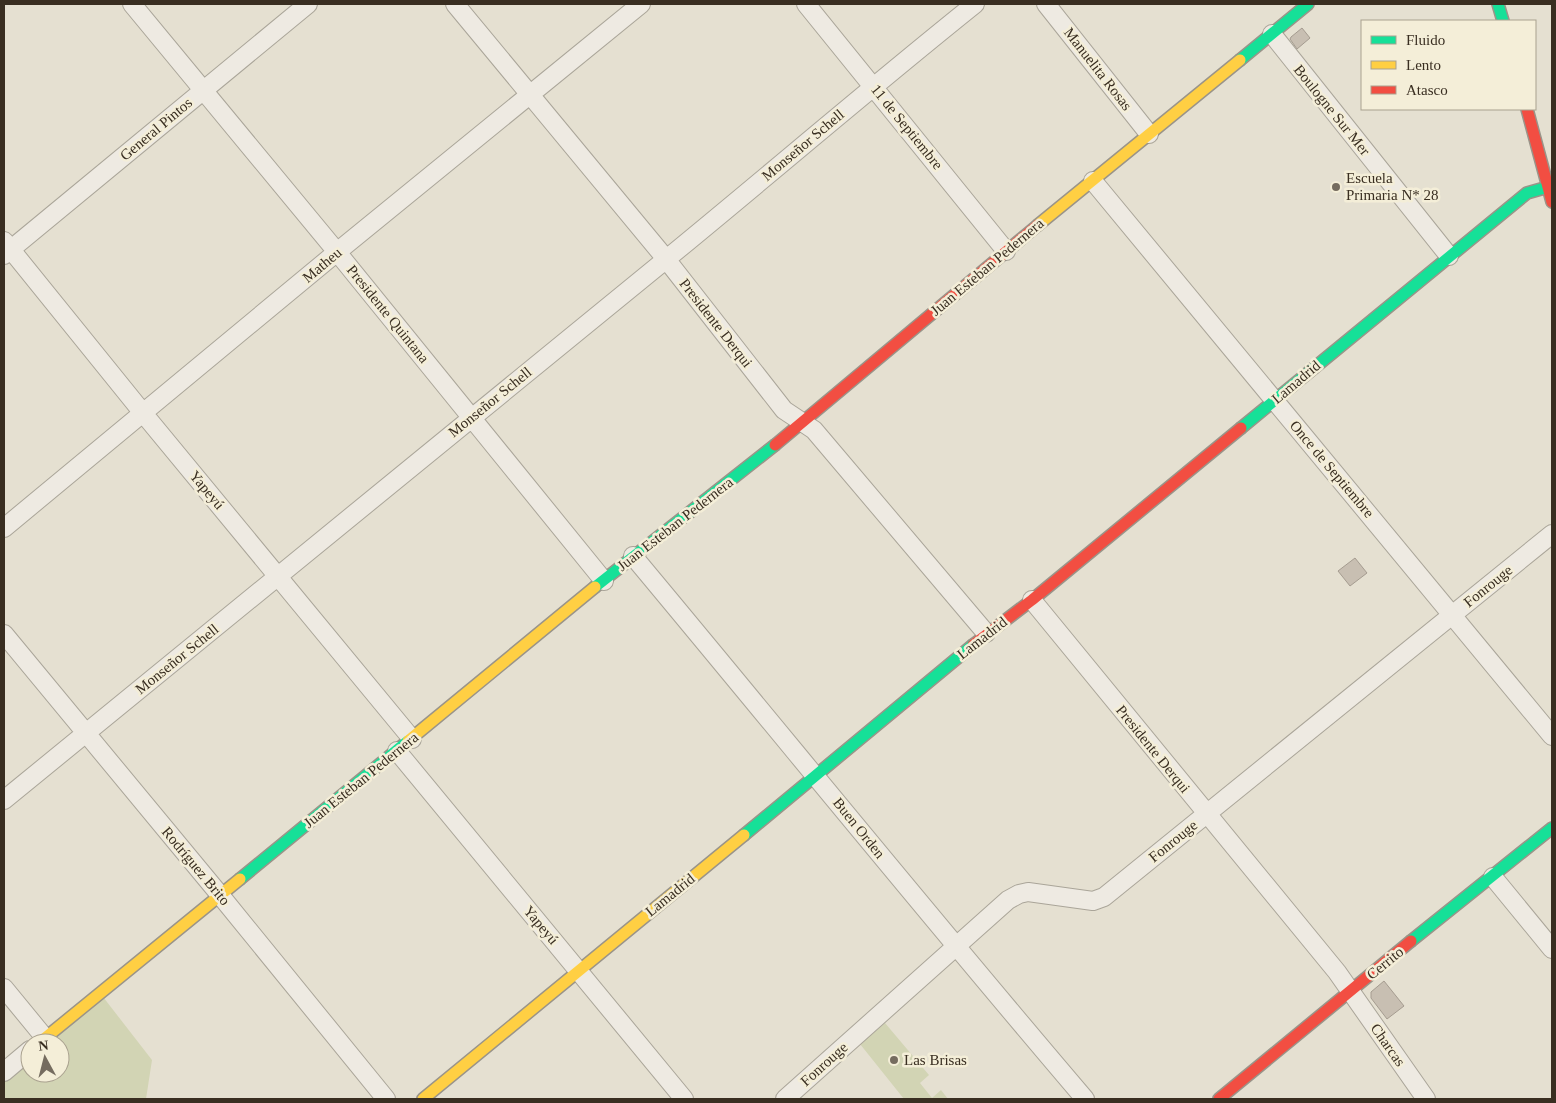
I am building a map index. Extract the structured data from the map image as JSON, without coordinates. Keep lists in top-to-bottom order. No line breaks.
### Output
{"streets":{"street":["Manuelita Rosas","Boulogne Sur Mer","11 de Septiembre","General Pintos","Monseñor Schell","Matheu","Juan Esteban Pedernera","Presidente Quintana","Presidente Derqui","Lamadrid","Once de Septiembre","Yapeyú","Fonrouge","Buen Orden","Rodríguez Brito","Cerrito","Charcas"]},"crossings":[["Manuelita Rosas","Juan Esteban Pedernera"],["Boulogne Sur Mer","Juan Esteban Pedernera"],["Boulogne Sur Mer","Lamadrid"],["11 de Septiembre","Monseñor Schell"],["11 de Septiembre","Juan Esteban Pedernera"],["General Pintos","Presidente Quintana"],["General Pintos","Yapeyú"],["Monseñor Schell","Presidente Quintana"],["Monseñor Schell","Presidente Derqui"],["Monseñor Schell","Yapeyú"],["Monseñor Schell","Rodríguez Brito"],["Matheu","Presidente Quintana"],["Matheu","Presidente Derqui"],["Matheu","Yapeyú"],["Juan Esteban Pedernera","Presidente Quintana"],["Juan Esteban Pedernera","Presidente Derqui"],["Juan Esteban Pedernera","Once de Septiembre"],["Juan Esteban Pedernera","Yapeyú"],["Juan Esteban Pedernera","Buen Orden"],["Juan Esteban Pedernera","Rodríguez Brito"],["Presidente Derqui","Lamadrid"],["Presidente Derqui","Fonrouge"],["Presidente Derqui","Cerrito"],["Presidente Derqui","Charcas"],["Lamadrid","Once de Septiembre"],["Lamadrid","Yapeyú"],["Lamadrid","Buen Orden"],["Once de Septiembre","Fonrouge"],["Fonrouge","Buen Orden"],["Cerrito","Charcas"]],"places":["Escuela Primaria N* 28","Las Brisas"],"legend":["Fluido","Lento","Atasco"],"north":"top"}
